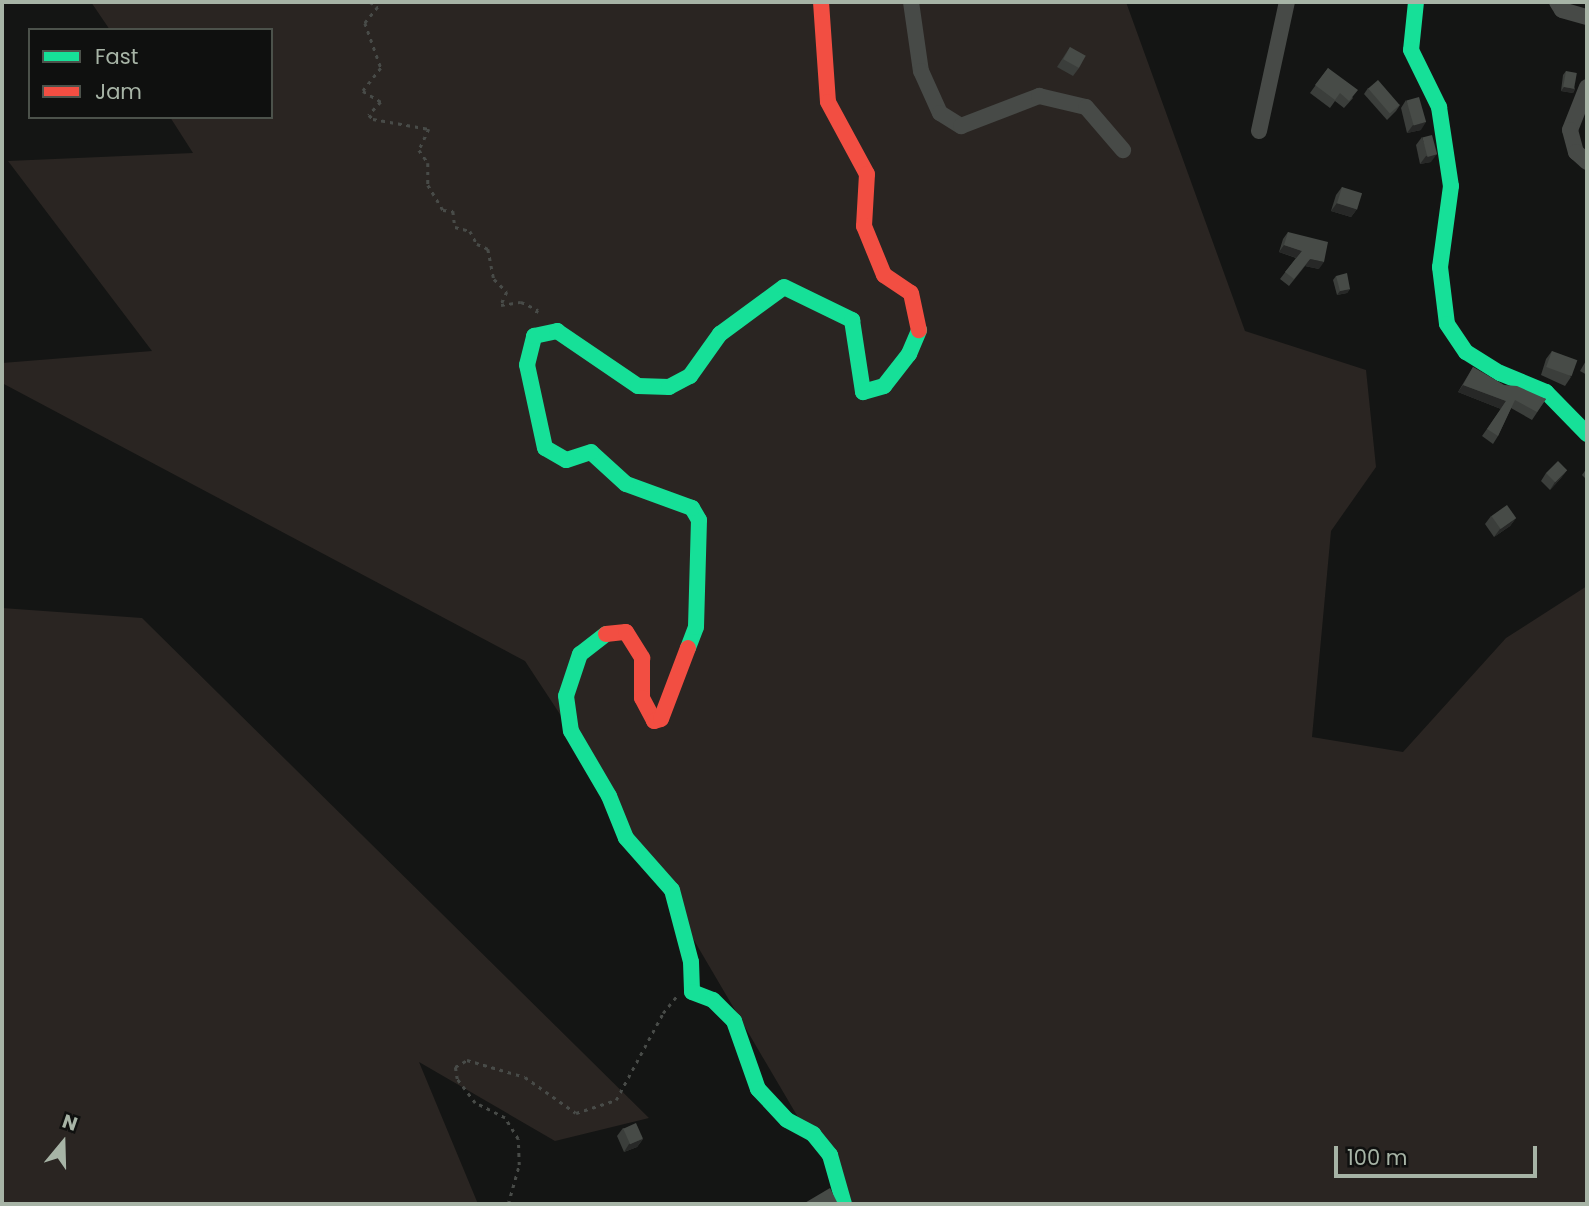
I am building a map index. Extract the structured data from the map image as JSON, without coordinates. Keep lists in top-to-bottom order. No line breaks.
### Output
{"legend":["Fast","Jam"],"scale_bar":"100 m","north":"top"}
